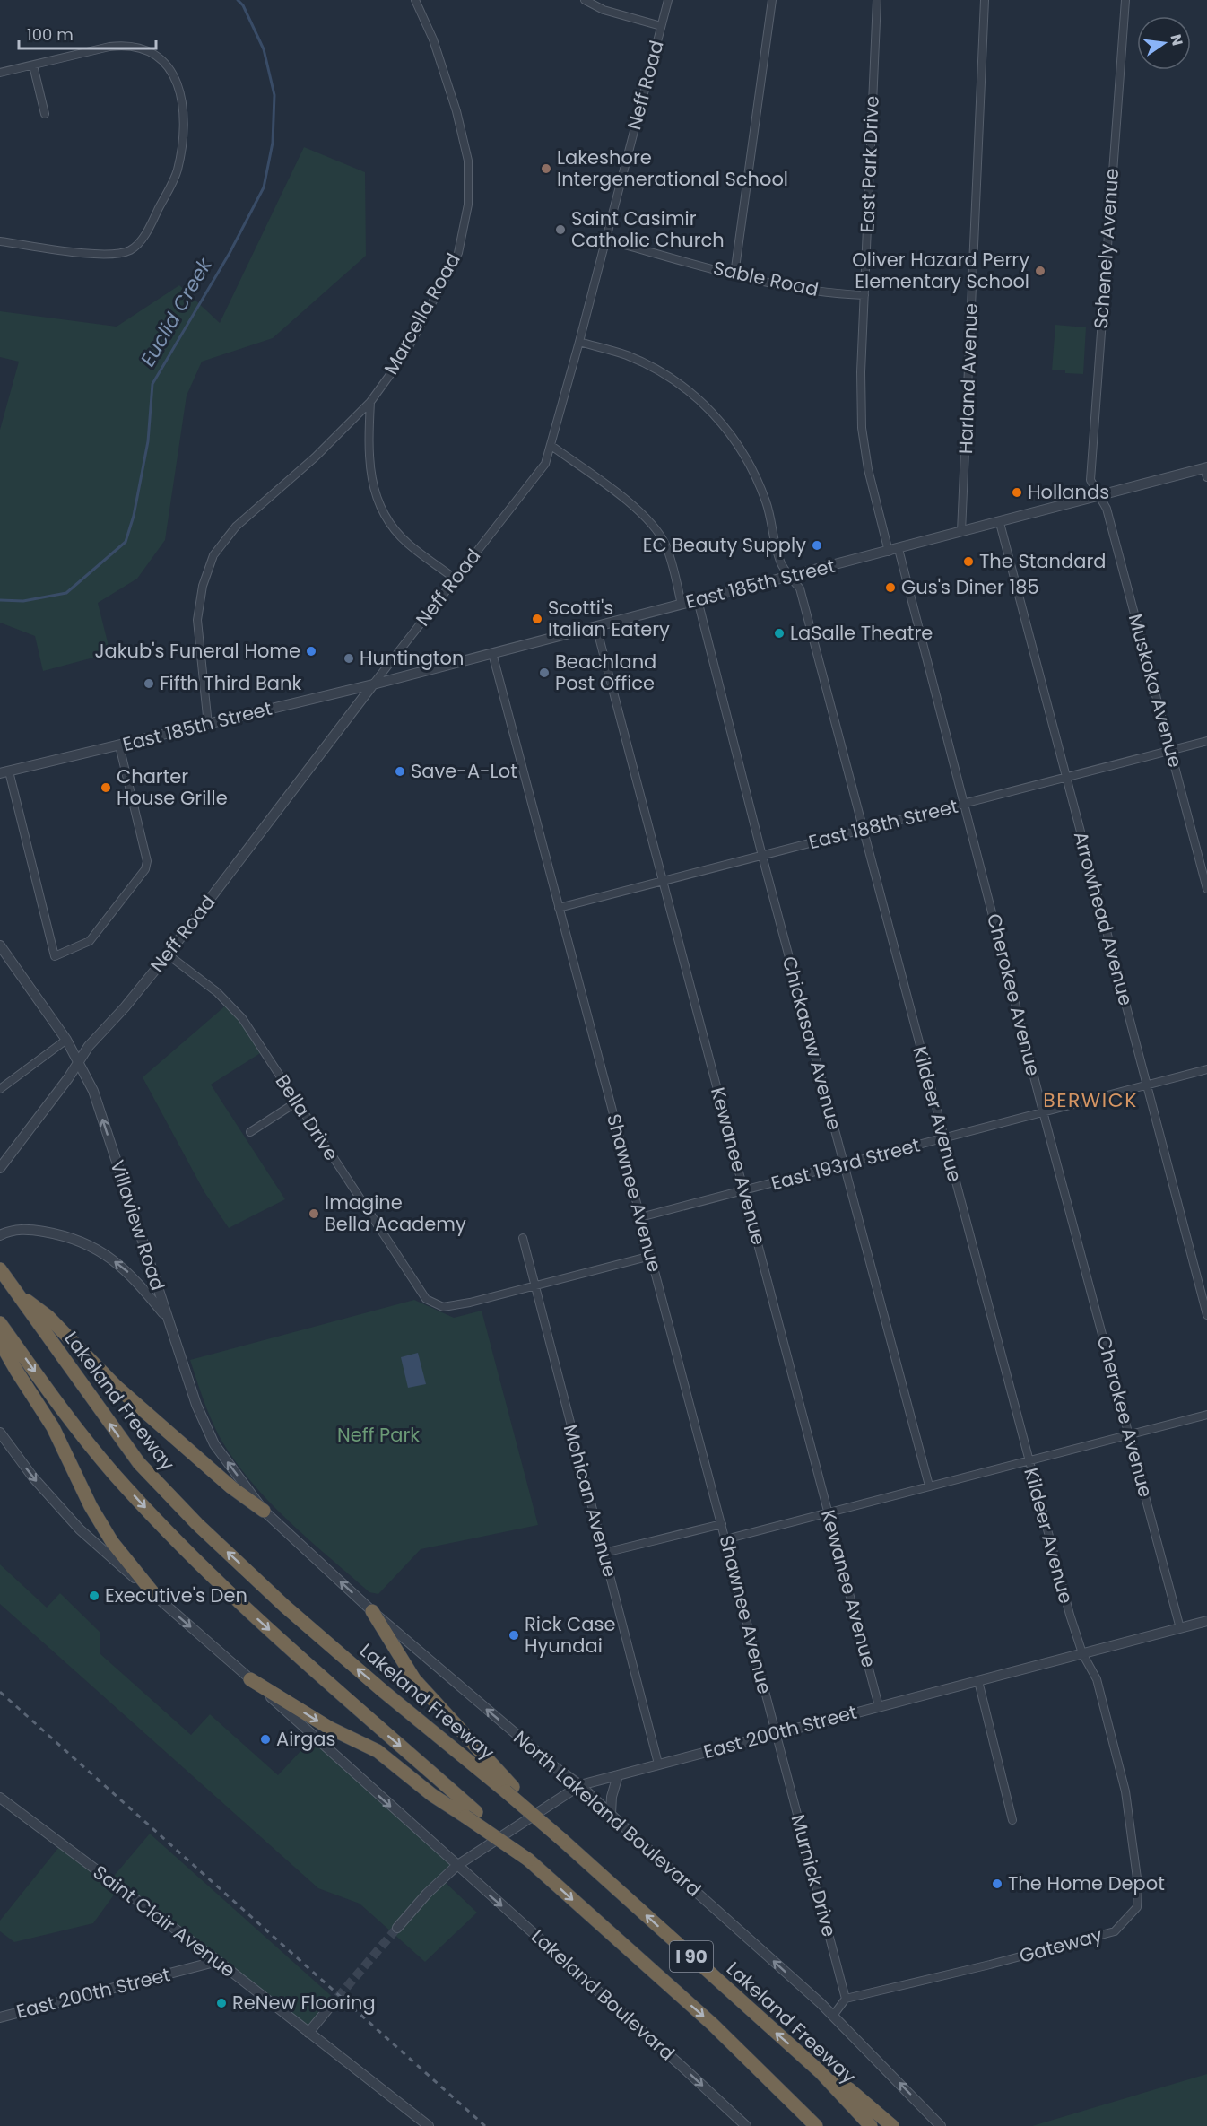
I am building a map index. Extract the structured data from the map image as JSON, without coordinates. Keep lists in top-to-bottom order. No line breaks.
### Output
{"streets":{"highway":["Lakeland Freeway","I 90"],"street":["Neff Road","East Park Drive","Schenely Avenue","Sable Road","Marcella Road","Harland Avenue","East 185th Street","Muskoka Avenue","East 188th Street","Arrowhead Avenue","Cherokee Avenue","Chickasaw Avenue","Kildeer Avenue","Bella Drive","East 193rd Street","Kewanee Avenue","Shawnee Avenue","Villaview Road","Mohican Avenue","East 200th Street","North Lakeland Boulevard","Murnick Drive","Saint Clair Avenue","Gateway","Lakeland Boulevard"]},"crossings":[["Neff Road","Sable Road"],["Neff Road","East 185th Street"],["Neff Road","Kildeer Avenue"],["Neff Road","Bella Drive"],["Neff Road","Villaview Road"],["East Park Drive","Sable Road"],["East Park Drive","East 185th Street"],["East Park Drive","Cherokee Avenue"],["Schenely Avenue","East 185th Street"],["Schenely Avenue","Muskoka Avenue"],["Marcella Road","East 185th Street"],["Harland Avenue","East 185th Street"],["East 185th Street","Muskoka Avenue"],["East 185th Street","Arrowhead Avenue"],["East 185th Street","Cherokee Avenue"],["East 185th Street","Chickasaw Avenue"],["East 185th Street","Kildeer Avenue"],["East 185th Street","Kewanee Avenue"],["East 185th Street","Shawnee Avenue"],["Muskoka Avenue","East 188th Street"],["East 188th Street","Arrowhead Avenue"],["East 188th Street","Cherokee Avenue"],["East 188th Street","Chickasaw Avenue"],["East 188th Street","Kildeer Avenue"],["East 188th Street","Kewanee Avenue"],["East 188th Street","Shawnee Avenue"],["Arrowhead Avenue","East 193rd Street"],["Cherokee Avenue","East 193rd Street"],["Cherokee Avenue","East 200th Street"],["Chickasaw Avenue","East 193rd Street"],["Kildeer Avenue","East 193rd Street"],["Kildeer Avenue","East 200th Street"],["Kildeer Avenue","Gateway"],["Bella Drive","Mohican Avenue"],["East 193rd Street","Kewanee Avenue"],["East 193rd Street","Shawnee Avenue"],["Kewanee Avenue","East 200th Street"],["Shawnee Avenue","East 200th Street"],["Shawnee Avenue","Murnick Drive"],["Villaview Road","North Lakeland Boulevard"],["Mohican Avenue","East 200th Street"],["East 200th Street","North Lakeland Boulevard"],["East 200th Street","Murnick Drive"],["East 200th Street","Saint Clair Avenue"],["East 200th Street","Gateway"],["East 200th Street","Lakeland Boulevard"],["Murnick Drive","Gateway"]],"one_way":["Villaview Road","North Lakeland Boulevard","Lakeland Boulevard"],"districts":["BERWICK"],"water":["Euclid Creek"],"parks":["Neff Park"],"places":["Lakeshore Intergenerational School","Saint Casimir Catholic Church","Oliver Hazard Perry Elementary School","Hollands","EC Beauty Supply","The Standard","Gus's Diner 185","Scotti's Italian Eatery","LaSalle Theatre","Jakub's Funeral Home","Huntington","Beachland Post Office","Fifth Third Bank","Save-A-Lot","Charter House Grille","Imagine Bella Academy","Executive's Den","Rick Case Hyundai","Airgas","The Home Depot","ReNew Flooring"],"scale_bar":"100 m","north":"right"}
